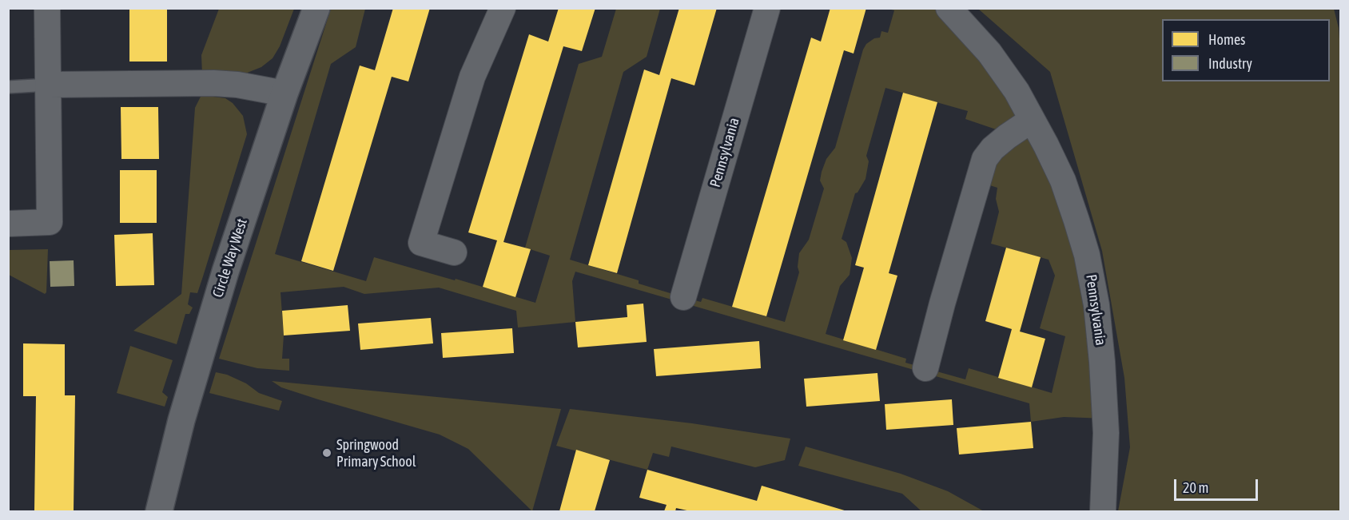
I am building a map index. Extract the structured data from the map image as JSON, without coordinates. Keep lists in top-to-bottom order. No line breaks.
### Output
{"streets":{"street":["Pennsylvania","Circle Way West"]},"places":["Springwood Primary School"],"legend":["Homes","Industry"],"scale_bar":"20 m"}
